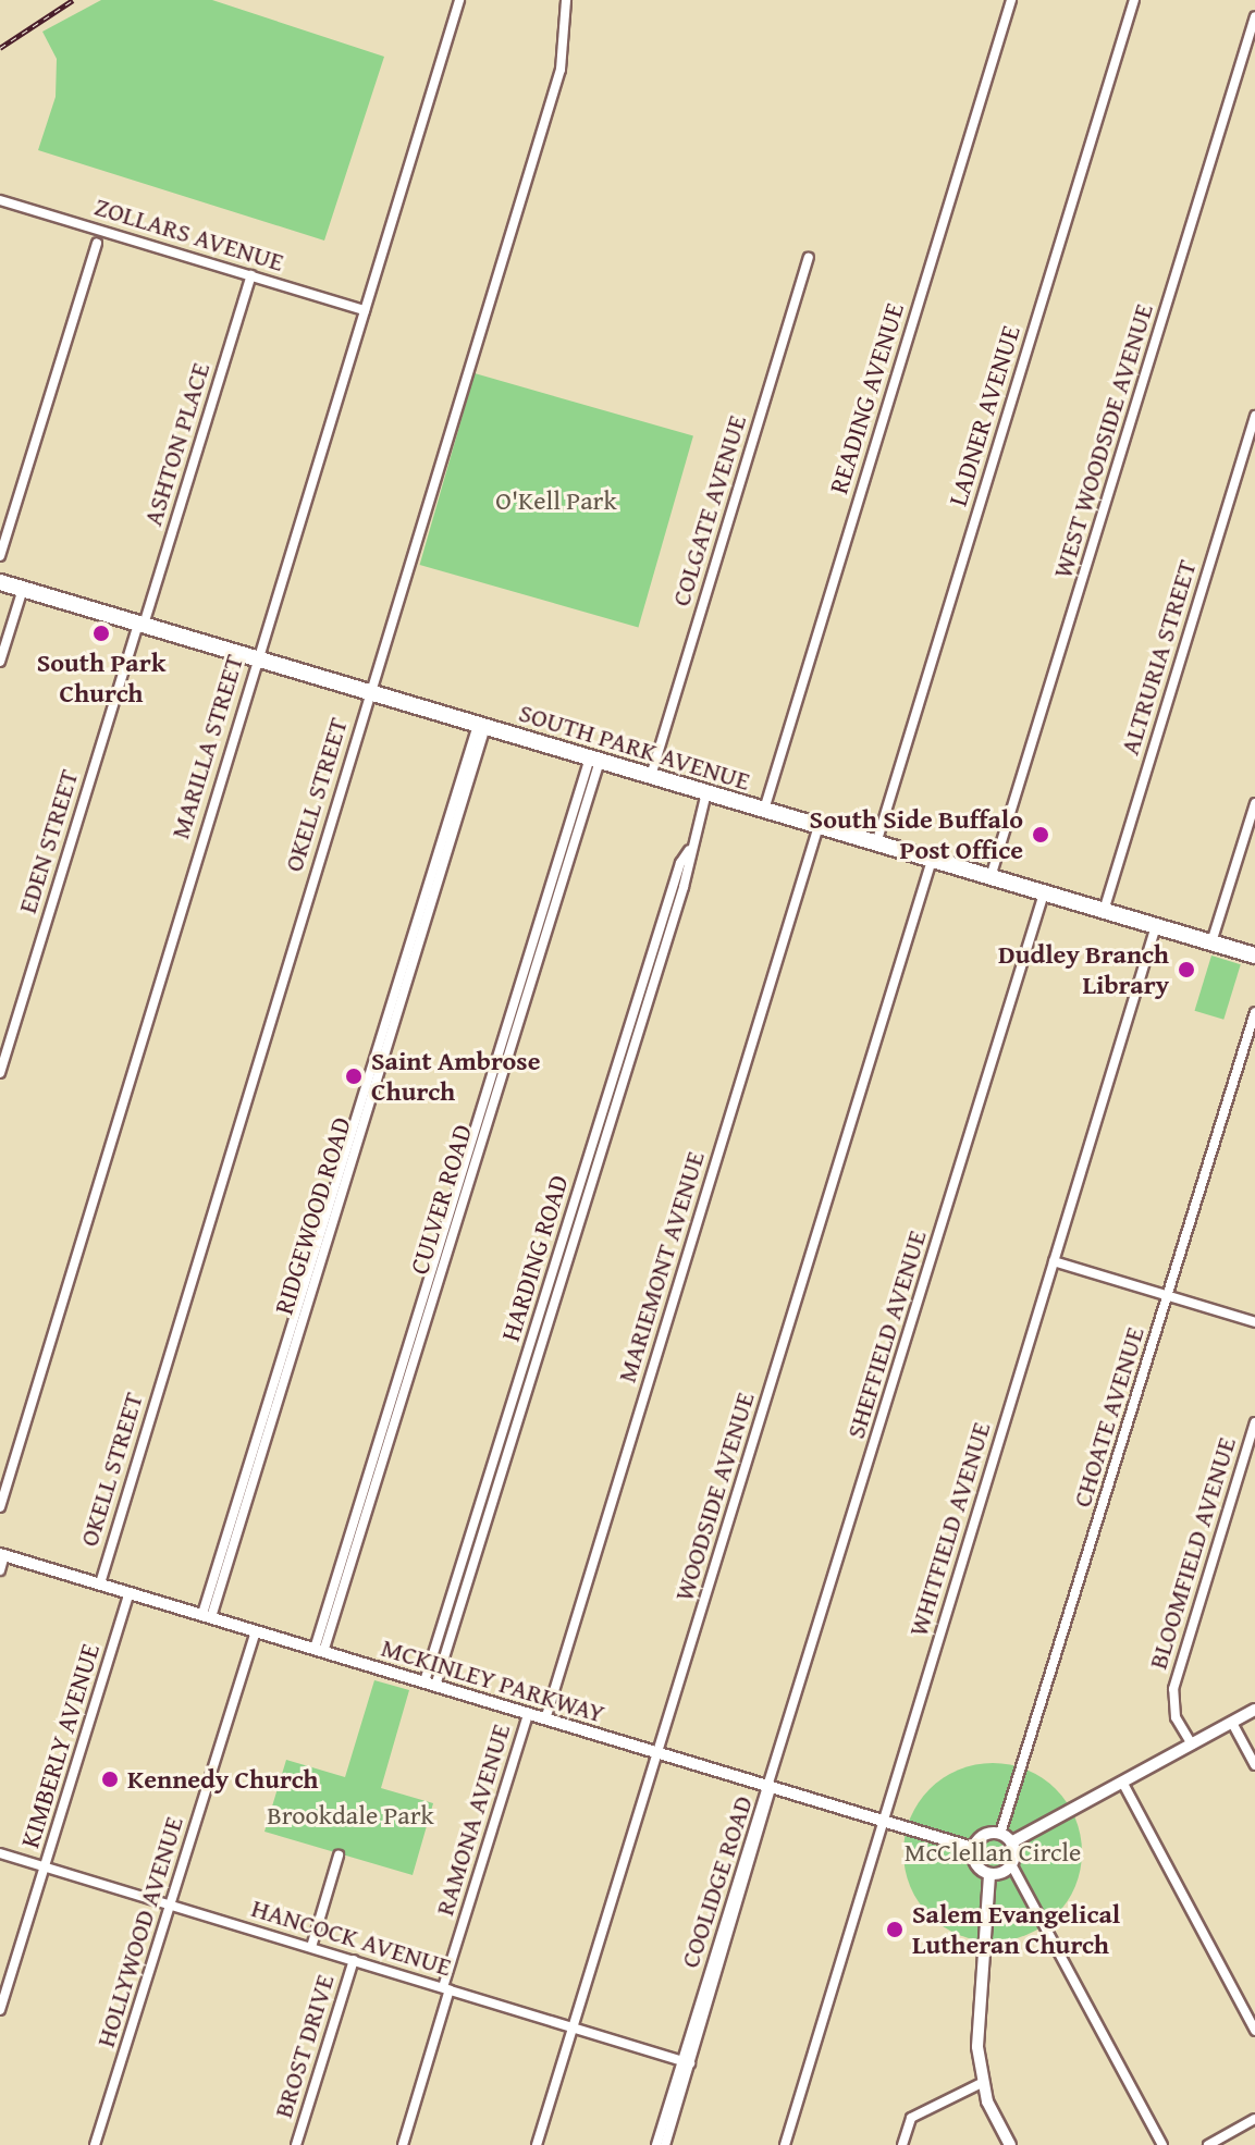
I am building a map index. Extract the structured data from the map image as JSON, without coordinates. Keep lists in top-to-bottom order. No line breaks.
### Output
{"streets":{"main road":["SOUTH PARK AVENUE"],"street":["ZOLLARS AVENUE","READING AVENUE","LADNER AVENUE","WEST WOODSIDE AVENUE","ASHTON PLACE","COLGATE AVENUE","ALTRURIA STREET","MARILLA STREET","OKELL STREET","EDEN STREET","CULVER ROAD","RIDGEWOOD ROAD","HARDING ROAD","MARIEMONT AVENUE","SHEFFIELD AVENUE","CHOATE AVENUE","WOODSIDE AVENUE","WHITFIELD AVENUE","BLOOMFIELD AVENUE","MCKINLEY PARKWAY","KIMBERLY AVENUE","RAMONA AVENUE","COOLIDGE ROAD","HOLLYWOOD AVENUE","HANCOCK AVENUE","BROST DRIVE"]},"crossings":[["ZOLLARS AVENUE","ASHTON PLACE"],["ZOLLARS AVENUE","MARILLA STREET"],["READING AVENUE","SOUTH PARK AVENUE"],["LADNER AVENUE","SOUTH PARK AVENUE"],["WEST WOODSIDE AVENUE","SOUTH PARK AVENUE"],["ASHTON PLACE","SOUTH PARK AVENUE"],["ASHTON PLACE","EDEN STREET"],["COLGATE AVENUE","SOUTH PARK AVENUE"],["ALTRURIA STREET","SOUTH PARK AVENUE"],["MARILLA STREET","SOUTH PARK AVENUE"],["SOUTH PARK AVENUE","OKELL STREET"],["SOUTH PARK AVENUE","EDEN STREET"],["SOUTH PARK AVENUE","CULVER ROAD"],["SOUTH PARK AVENUE","RIDGEWOOD ROAD"],["SOUTH PARK AVENUE","HARDING ROAD"],["SOUTH PARK AVENUE","MARIEMONT AVENUE"],["SOUTH PARK AVENUE","SHEFFIELD AVENUE"],["SOUTH PARK AVENUE","WOODSIDE AVENUE"],["SOUTH PARK AVENUE","WHITFIELD AVENUE"],["OKELL STREET","MCKINLEY PARKWAY"],["CULVER ROAD","MCKINLEY PARKWAY"],["RIDGEWOOD ROAD","MCKINLEY PARKWAY"],["HARDING ROAD","MCKINLEY PARKWAY"],["MARIEMONT AVENUE","MCKINLEY PARKWAY"],["SHEFFIELD AVENUE","MCKINLEY PARKWAY"],["SHEFFIELD AVENUE","COOLIDGE ROAD"],["CHOATE AVENUE","MCKINLEY PARKWAY"],["WOODSIDE AVENUE","MCKINLEY PARKWAY"],["WOODSIDE AVENUE","HANCOCK AVENUE"],["WHITFIELD AVENUE","MCKINLEY PARKWAY"],["MCKINLEY PARKWAY","KIMBERLY AVENUE"],["MCKINLEY PARKWAY","RAMONA AVENUE"],["MCKINLEY PARKWAY","COOLIDGE ROAD"],["MCKINLEY PARKWAY","HOLLYWOOD AVENUE"],["KIMBERLY AVENUE","HANCOCK AVENUE"],["RAMONA AVENUE","HANCOCK AVENUE"],["COOLIDGE ROAD","HANCOCK AVENUE"],["HOLLYWOOD AVENUE","HANCOCK AVENUE"],["HANCOCK AVENUE","BROST DRIVE"]],"parks":["O'Kell Park","Brookdale Park","McClellan Circle"],"places":["South Park Church","South Side Buffalo Post Office","Dudley Branch Library","Saint Ambrose Church","Kennedy Church","Salem Evangelical Lutheran Church"]}
